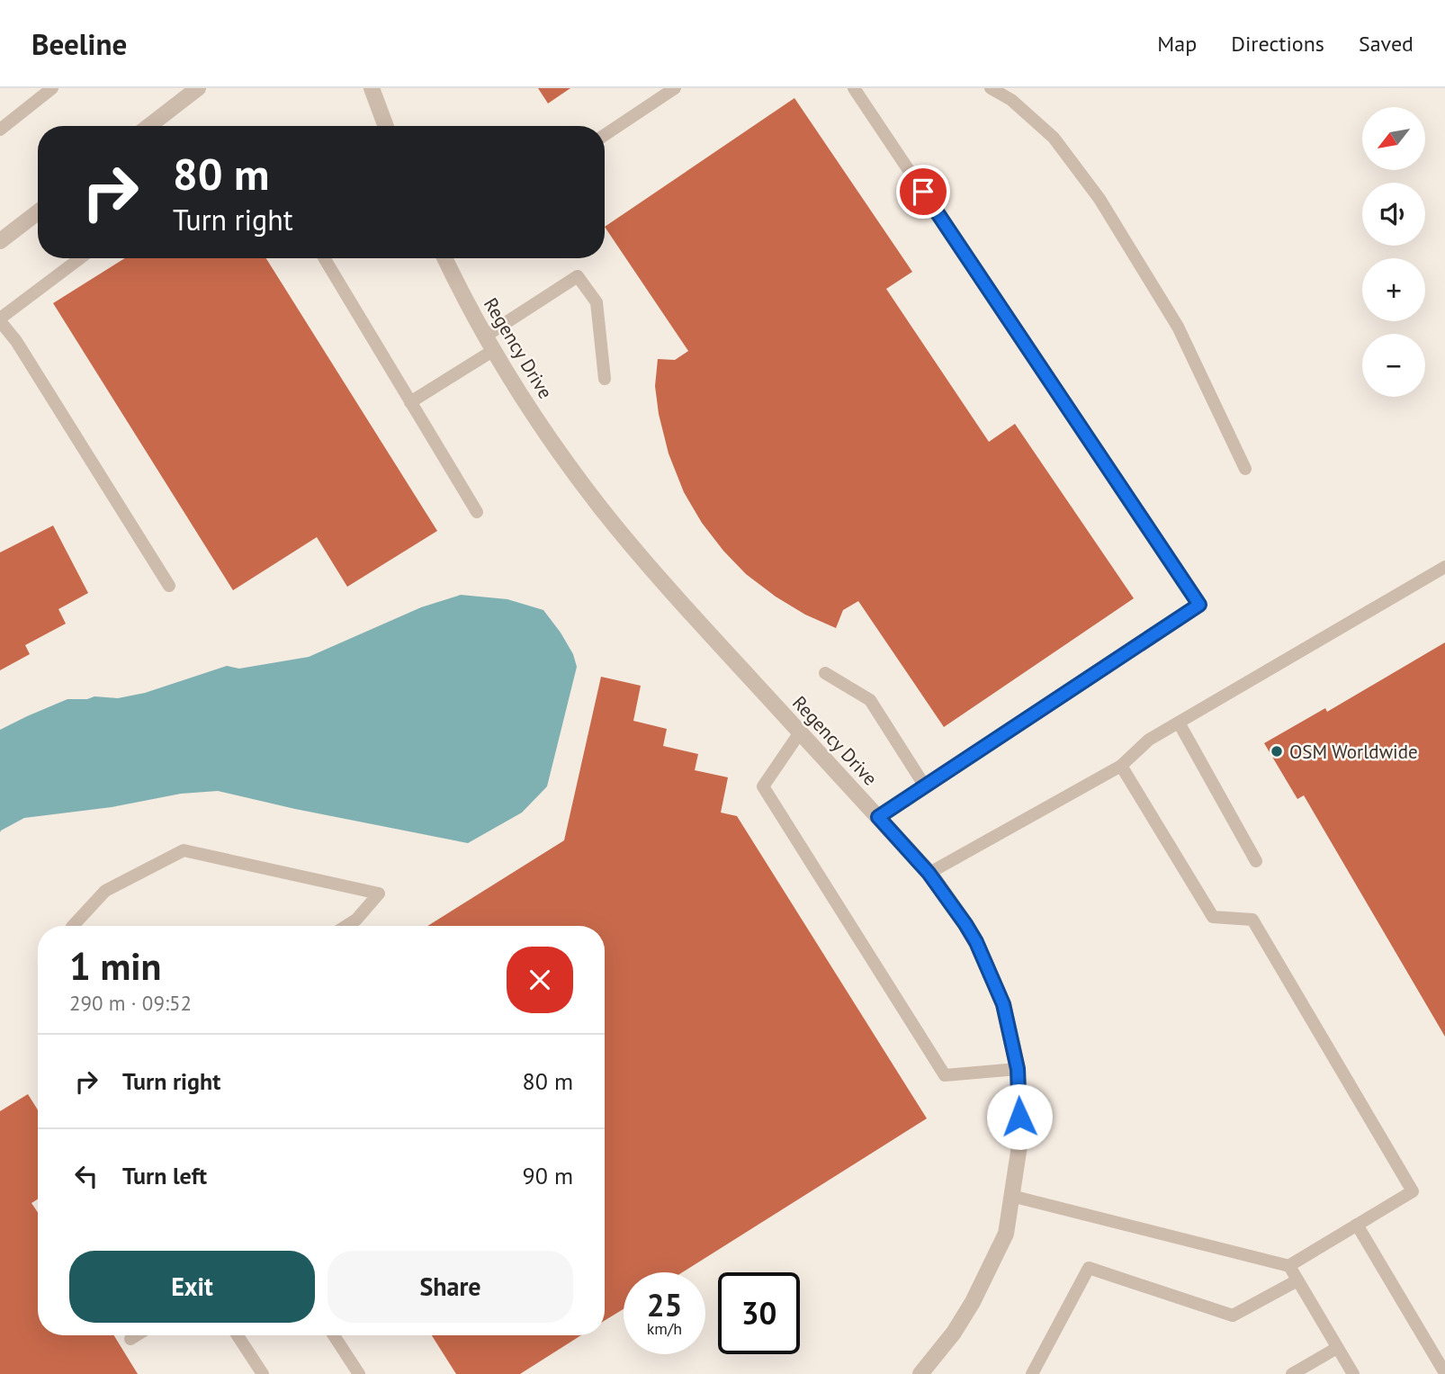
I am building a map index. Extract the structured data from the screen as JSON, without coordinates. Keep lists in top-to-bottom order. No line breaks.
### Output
{"streets":{"street":["Regency Drive"]},"places":["OSM Worldwide"],"north":"bottom left","page":{"header":"Beeline","nav":["Map","Directions","Saved"],"map_buttons":["+","−"],"turn":["80 m","Turn right"],"heading":["1 min","290 m · 09:52"],"list":[{"name":"Turn right","value":"80 m"},{"name":"Turn left","value":"90 m"}],"buttons":["Exit","Share"],"speed":"25 km/h","limit":"30"}}
